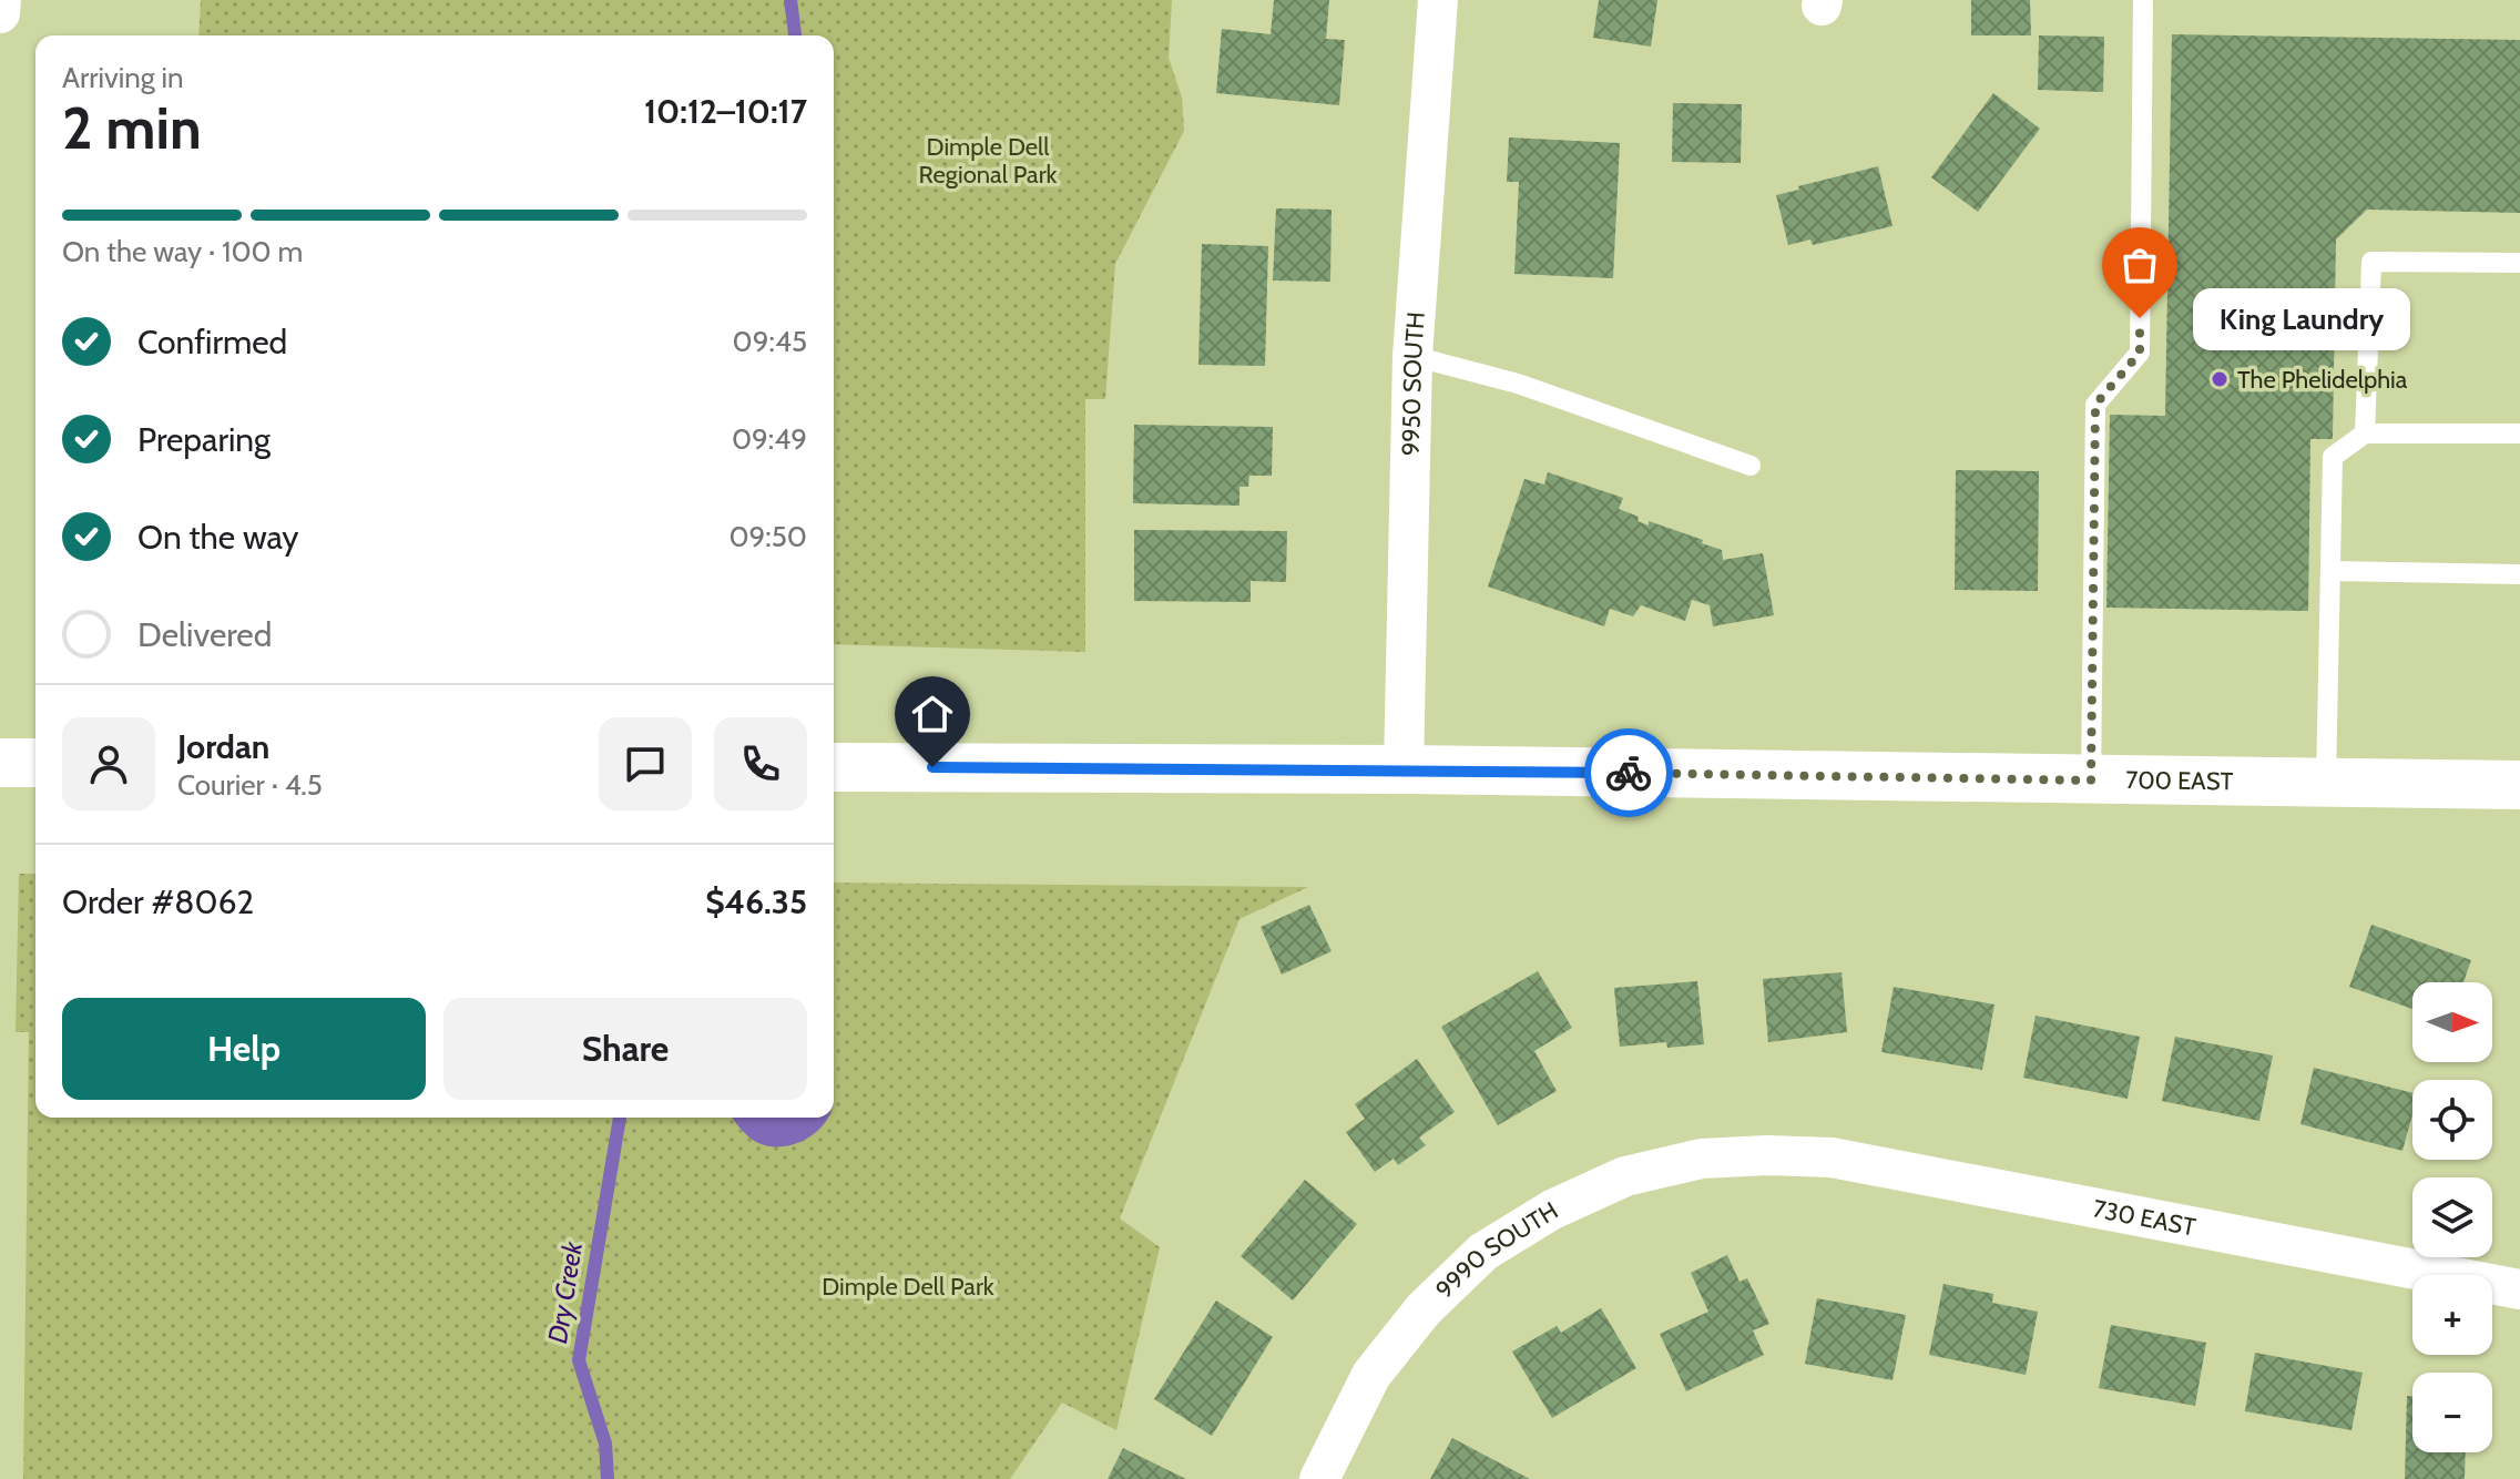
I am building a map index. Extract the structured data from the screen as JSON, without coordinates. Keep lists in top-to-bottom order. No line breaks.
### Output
{"streets":{"main road":["700 EAST"],"street":["9950 SOUTH","730 EAST","9990 SOUTH"]},"crossings":[["9950 SOUTH","700 EAST"],["730 EAST","9990 SOUTH"]],"water":["Dry Creek"],"parks":["Dimple Dell Regional Park","Dimple Dell Park"],"places":["King Laundry","The Phelidelphia"],"north":"right","page":{"heading":["2 min","Arriving in","10:12–10:17"],"panel":["Jordan","Courier · 4.5","Order #8062","$46.35"],"bar":"On the way · 100 m","bubble":"King Laundry","list":[["Confirmed","09:45"],["Preparing","09:49"],["On the way","09:50"],"Delivered"],"buttons":["Help","Share"],"map_buttons":["+","−"]}}
